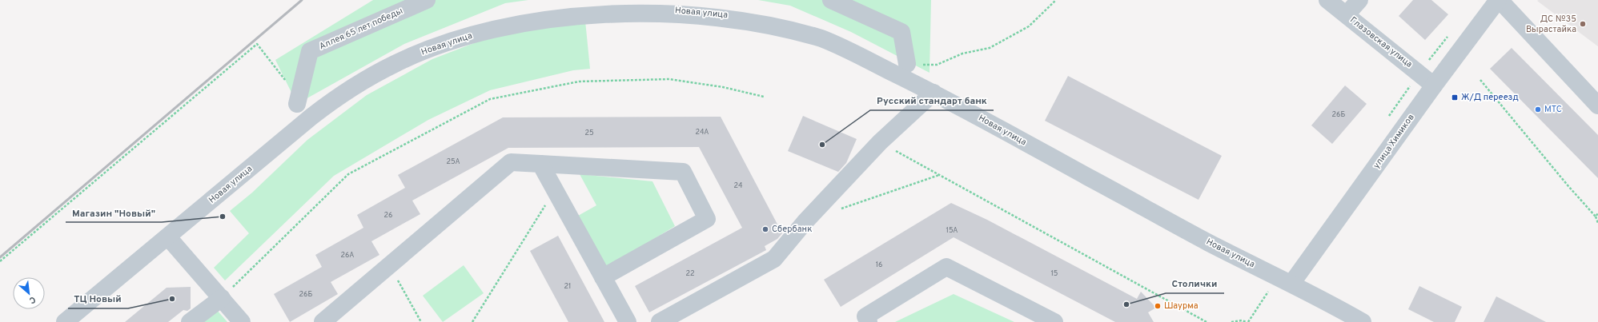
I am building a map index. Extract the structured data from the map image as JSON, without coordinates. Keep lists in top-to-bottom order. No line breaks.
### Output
{"streets":{"street":["Новая улица","Аллея 65 лет победы","Глазовская улица","улица Химиков"]},"crossings":[["Новая улица","улица Химиков"],["Глазовская улица","улица Химиков"]],"places":{"other":["ДС №35 Вырастайка","МТС","Русский стандарт банк","Магазин \"Новый\"","Сбербанк","ТЦ Новый","Столички","Шаурма"],"transit":["Ж/Д переезд"]},"house_numbers":["26Б","24А","25","25А","24","26","15А","26А","16","22","15","21","26Б"],"north":"bottom right"}
